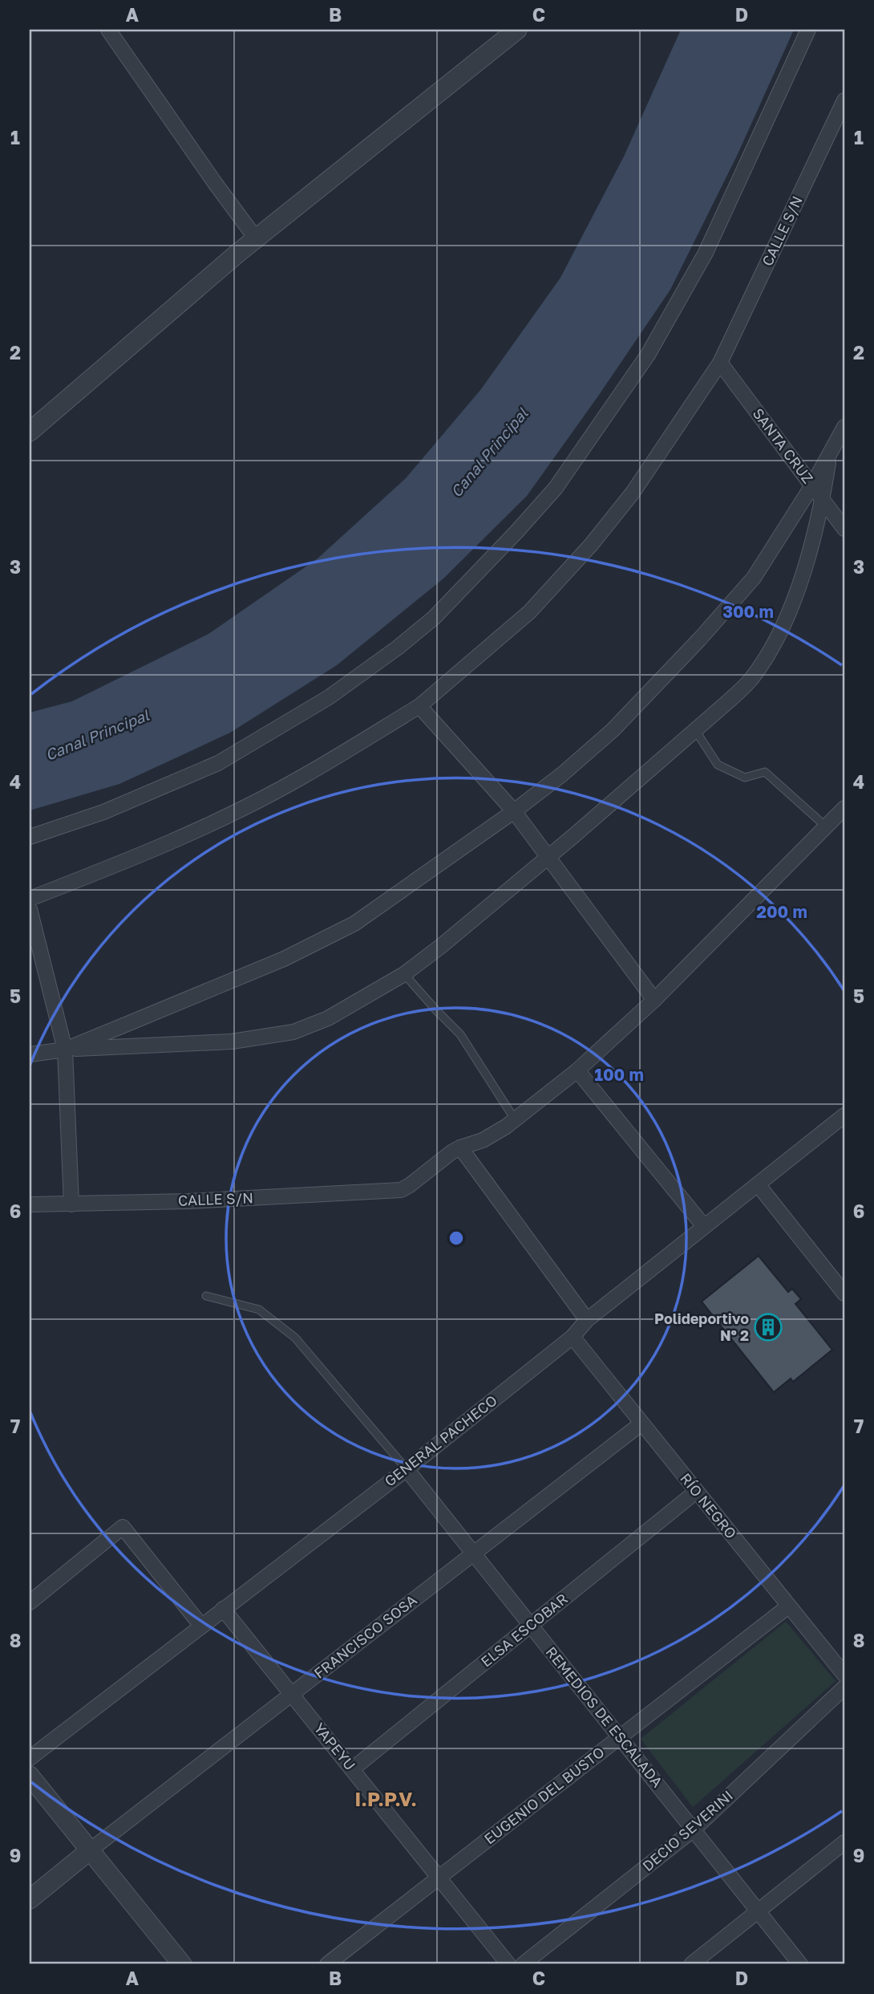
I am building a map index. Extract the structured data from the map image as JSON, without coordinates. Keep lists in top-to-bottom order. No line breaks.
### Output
{"streets":{"street":["CALLE S/N","SANTA CRUZ","GENERAL PACHECO","RÍO NEGRO","ELSA ESCOBAR","FRANCISCO SOSA","REMEDIOS DE ESCALADA","YAPEYU","EUGENIO DEL BUSTO","DECIO SEVERINI"]},"crossings":[["CALLE S/N","SANTA CRUZ"],["GENERAL PACHECO","RÍO NEGRO"],["GENERAL PACHECO","REMEDIOS DE ESCALADA"],["GENERAL PACHECO","YAPEYU"],["RÍO NEGRO","ELSA ESCOBAR"],["RÍO NEGRO","FRANCISCO SOSA"],["RÍO NEGRO","EUGENIO DEL BUSTO"],["ELSA ESCOBAR","REMEDIOS DE ESCALADA"],["ELSA ESCOBAR","YAPEYU"],["FRANCISCO SOSA","REMEDIOS DE ESCALADA"],["FRANCISCO SOSA","YAPEYU"],["REMEDIOS DE ESCALADA","EUGENIO DEL BUSTO"],["REMEDIOS DE ESCALADA","DECIO SEVERINI"],["YAPEYU","EUGENIO DEL BUSTO"]],"districts":["I.P.P.V."],"water":["Canal Principal"],"places":{"building":["Polideportivo Nº 2"]},"grid":{"columns":["A","B","C","D"],"rows":["1","2","3","4","5","6","7","8","9"]},"rings":["300 m","200 m","100 m"]}
